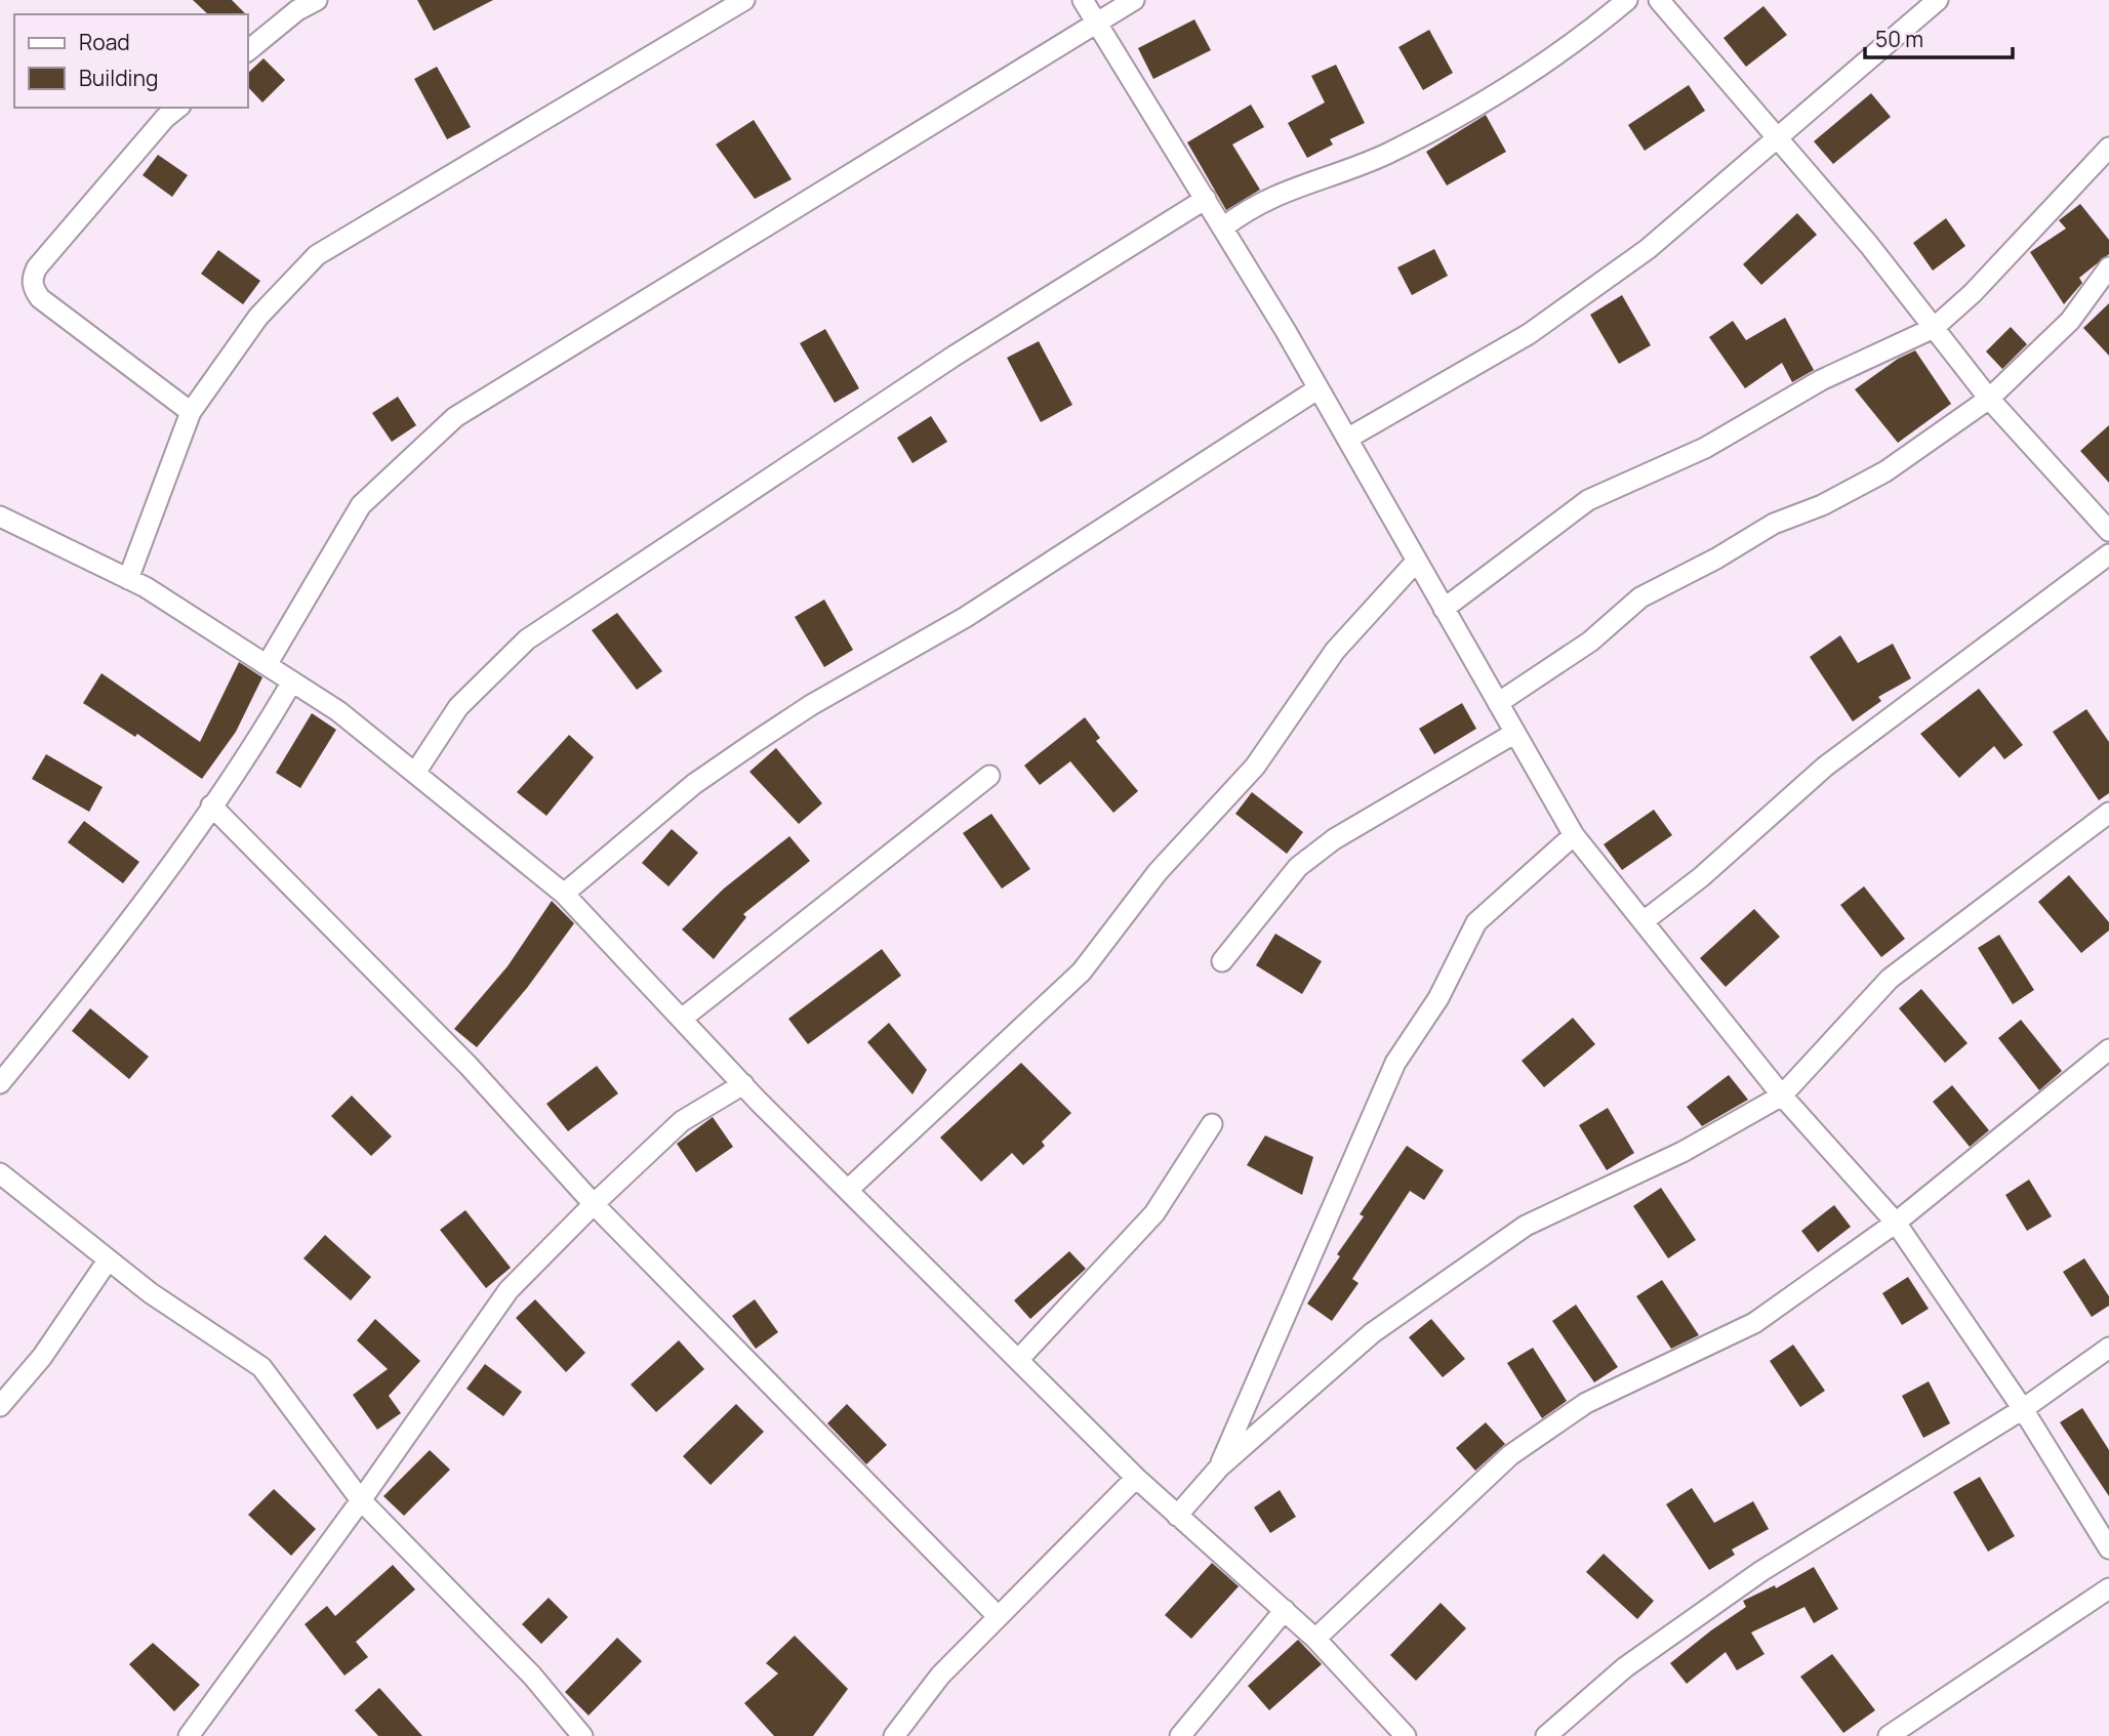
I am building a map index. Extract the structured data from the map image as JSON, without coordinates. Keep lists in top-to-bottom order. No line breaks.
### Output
{"legend":["Road","Building"],"scale_bar":"50 m"}
